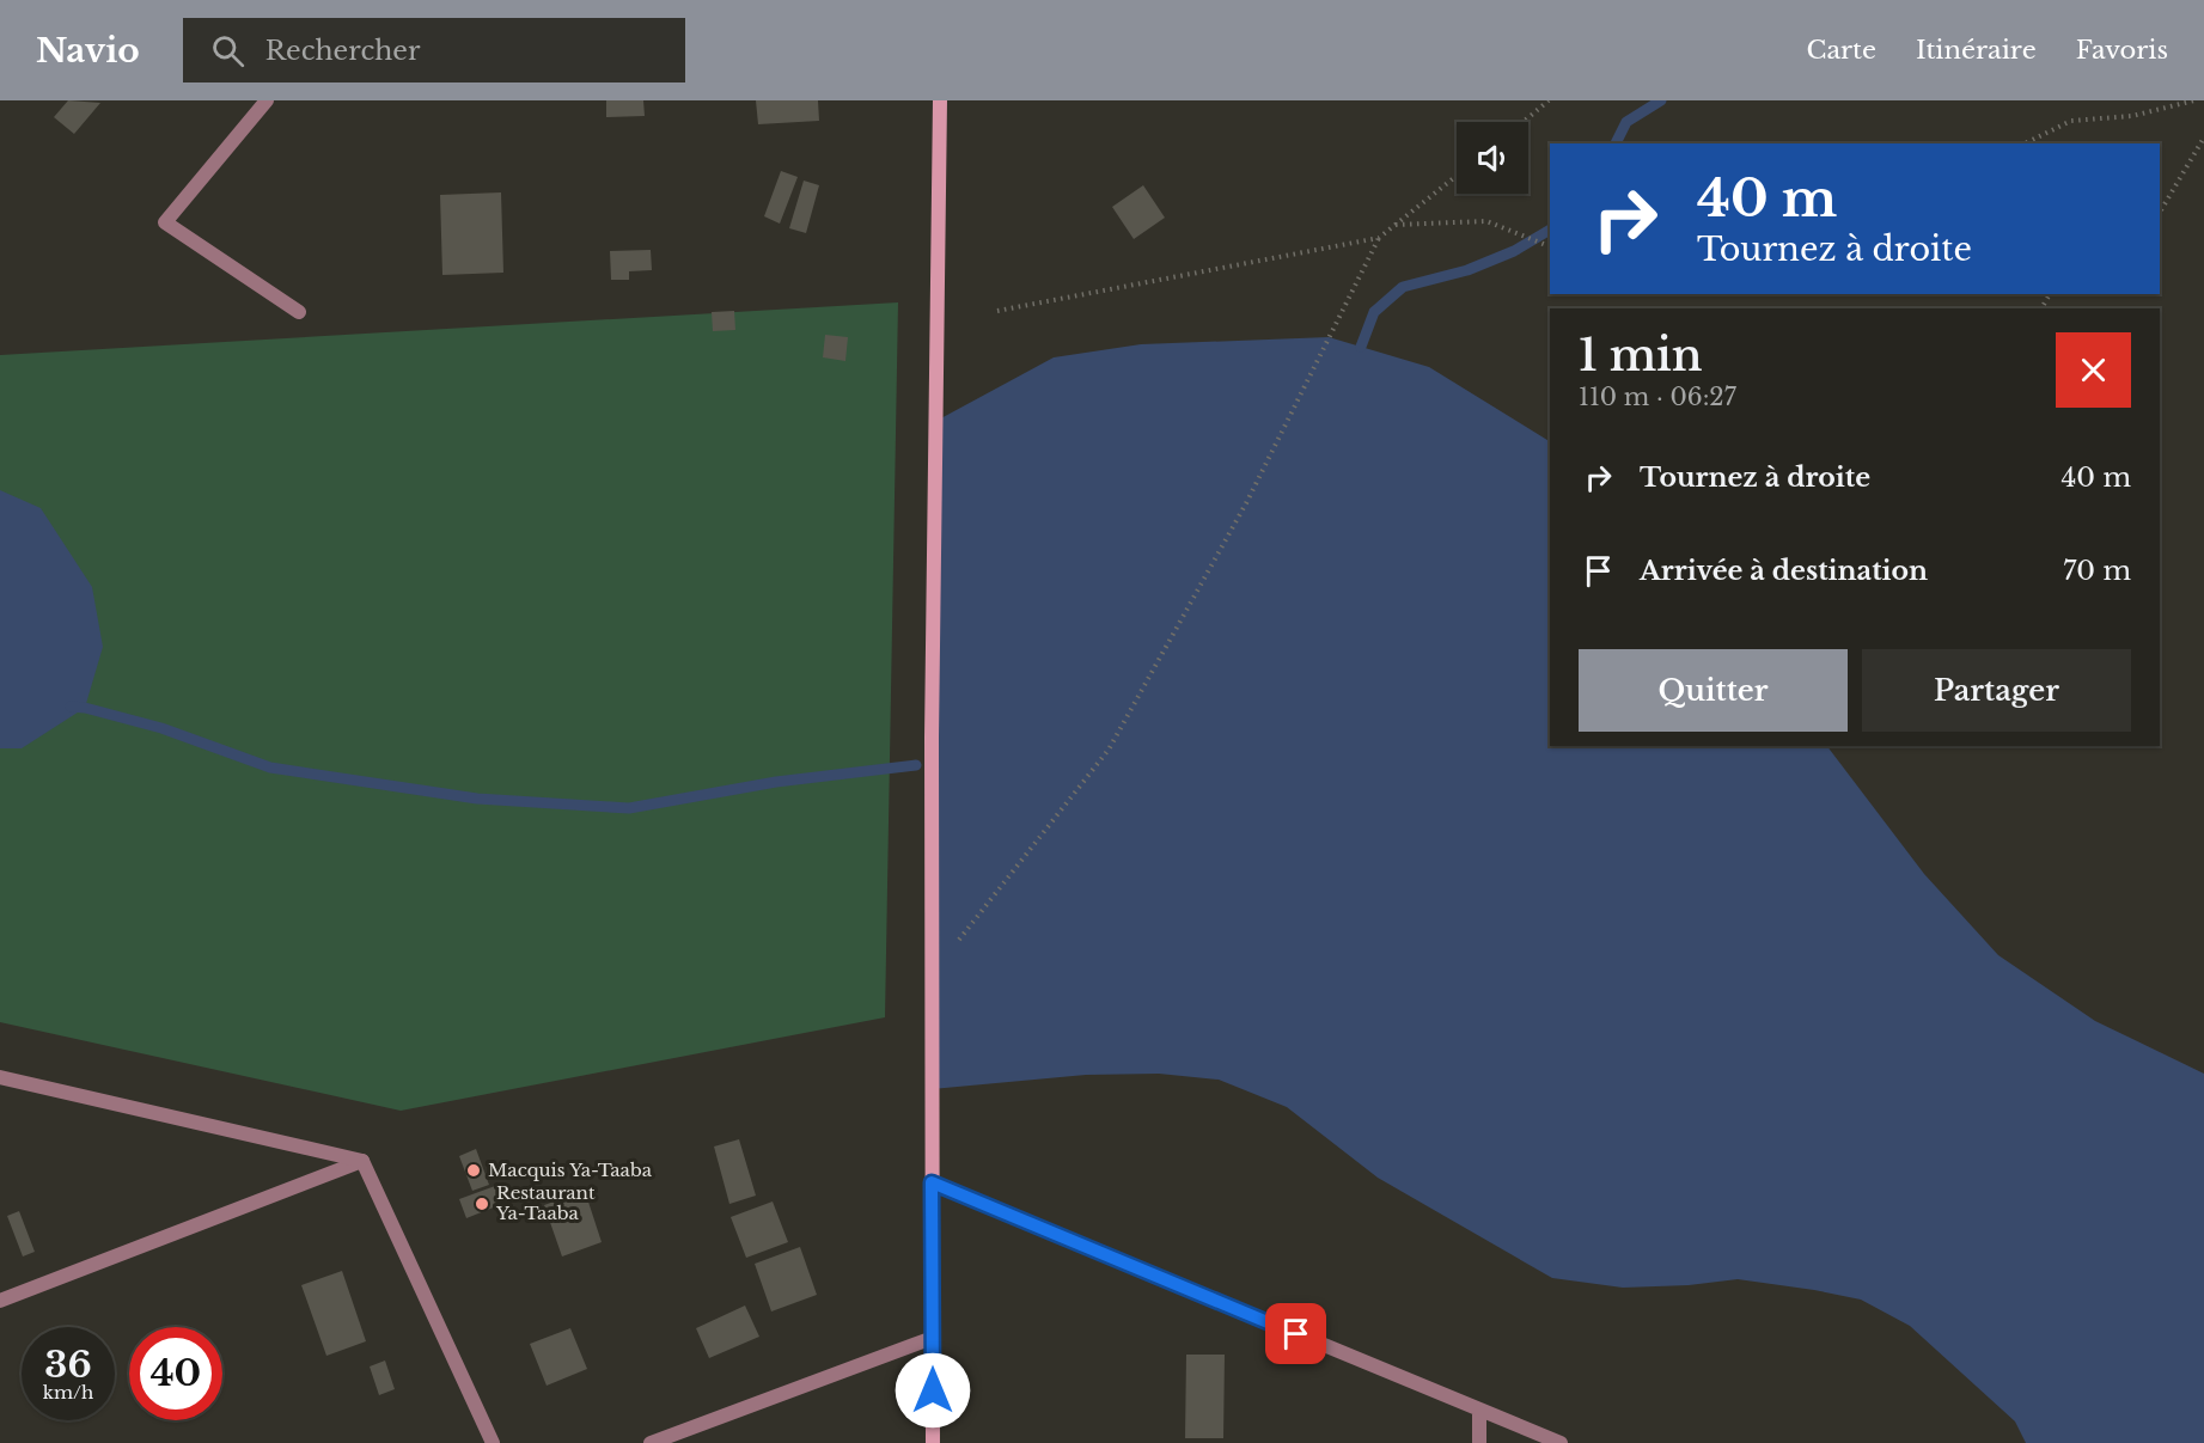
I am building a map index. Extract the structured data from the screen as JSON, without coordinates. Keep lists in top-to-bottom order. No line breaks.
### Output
{"places":["Macquis Ya-Taaba","Restaurant Ya-Taaba"],"page":{"header":"Navio","search":"Rechercher","nav":["Carte","Itinéraire","Favoris"],"turn":["40 m","Tournez à droite"],"heading":["1 min","110 m · 06:27"],"list":[{"name":"Tournez à droite","value":"40 m"},{"name":"Arrivée à destination","value":"70 m"}],"buttons":["Quitter","Partager"],"speed":"36 km/h","limit":"40"}}
